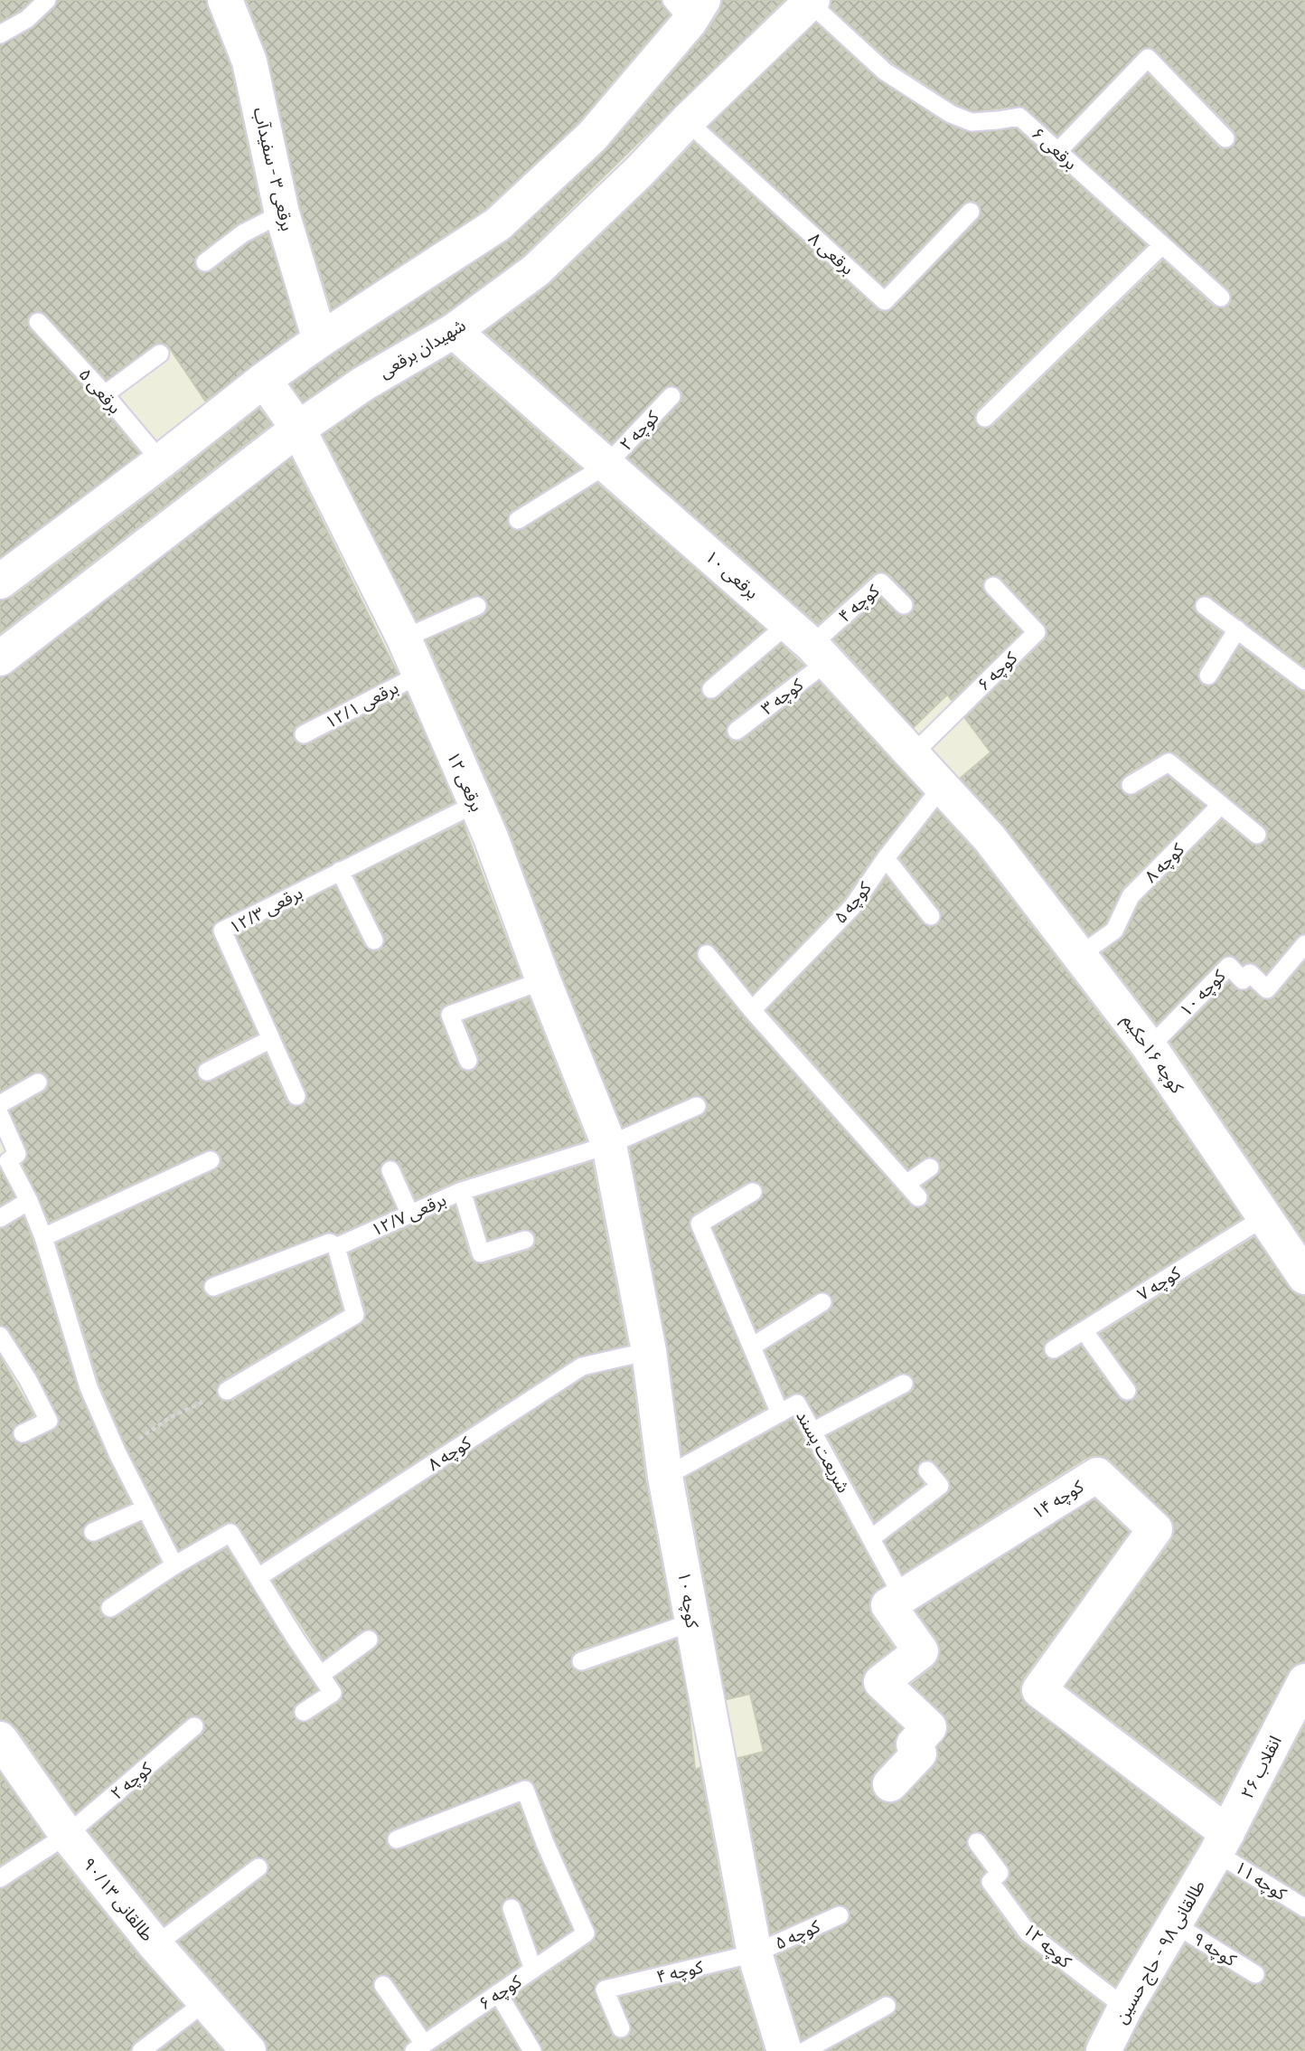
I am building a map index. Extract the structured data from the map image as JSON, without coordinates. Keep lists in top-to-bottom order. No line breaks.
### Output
{"streets":{"street":["برقعی ۳ - سفیدآب","شهیدان برقعی","برقعی ۱۰","برقعی ۱۲","کوچه ۱۰","کوچه ۱۶حکیم","کوچه ۱۴","انقلاب ۲۶","طالقانی ۹۰/۱۳","طالقانی ۹۸ - حاج حسین"],"lane":["برقعی ۶","برقعی ۸","برقعی ۵","کوچه ۲","کوچه ۴","کوچه ۶","کوچه ۳","برقعی ۱۲/۱","کوچه ۸","کوچه ۵","برقعی ۱۲/۳","برقعی ۱۲/۷","کوچه ۷","شریعت پسند","کوچه ۱۱","کوچه ۱۲","کوچه ۹"]},"crossings":[["برقعی ۶","شهیدان برقعی"],["برقعی ۸","شهیدان برقعی"],["شهیدان برقعی","برقعی ۱۰"],["شهیدان برقعی","برقعی ۱۲"],["کوچه ۲","برقعی ۱۰"],["کوچه ۲","طالقانی ۹۰/۱۳"],["برقعی ۱۰","کوچه ۴"],["برقعی ۱۰","کوچه ۶"],["برقعی ۱۰","کوچه ۳"],["برقعی ۱۰","کوچه ۵"],["برقعی ۱۰","کوچه ۱۶حکیم"],["کوچه ۴","کوچه ۳"],["کوچه ۴","کوچه ۵"],["کوچه ۴","کوچه ۱۰"],["برقعی ۱۲/۱","برقعی ۱۲"],["برقعی ۱۲","برقعی ۱۲/۳"],["برقعی ۱۲","کوچه ۱۰"],["برقعی ۱۲","برقعی ۱۲/۷"],["کوچه ۸","کوچه ۱۰"],["کوچه ۸","کوچه ۱۶حکیم"],["کوچه ۵","کوچه ۱۰"],["کوچه ۱۰","کوچه ۱۶حکیم"],["کوچه ۱۰","برقعی ۱۲/۷"],["کوچه ۱۰","شریعت پسند"],["کوچه ۱۶حکیم","کوچه ۷"],["شریعت پسند","کوچه ۱۴"],["کوچه ۱۴","انقلاب ۲۶"],["کوچه ۱۴","کوچه ۱۱"],["کوچه ۱۴","طالقانی ۹۸ - حاج حسین"],["انقلاب ۲۶","کوچه ۱۱"],["انقلاب ۲۶","طالقانی ۹۸ - حاج حسین"],["کوچه ۱۱","طالقانی ۹۸ - حاج حسین"],["کوچه ۱۲","طالقانی ۹۸ - حاج حسین"],["کوچه ۹","طالقانی ۹۸ - حاج حسین"]]}
